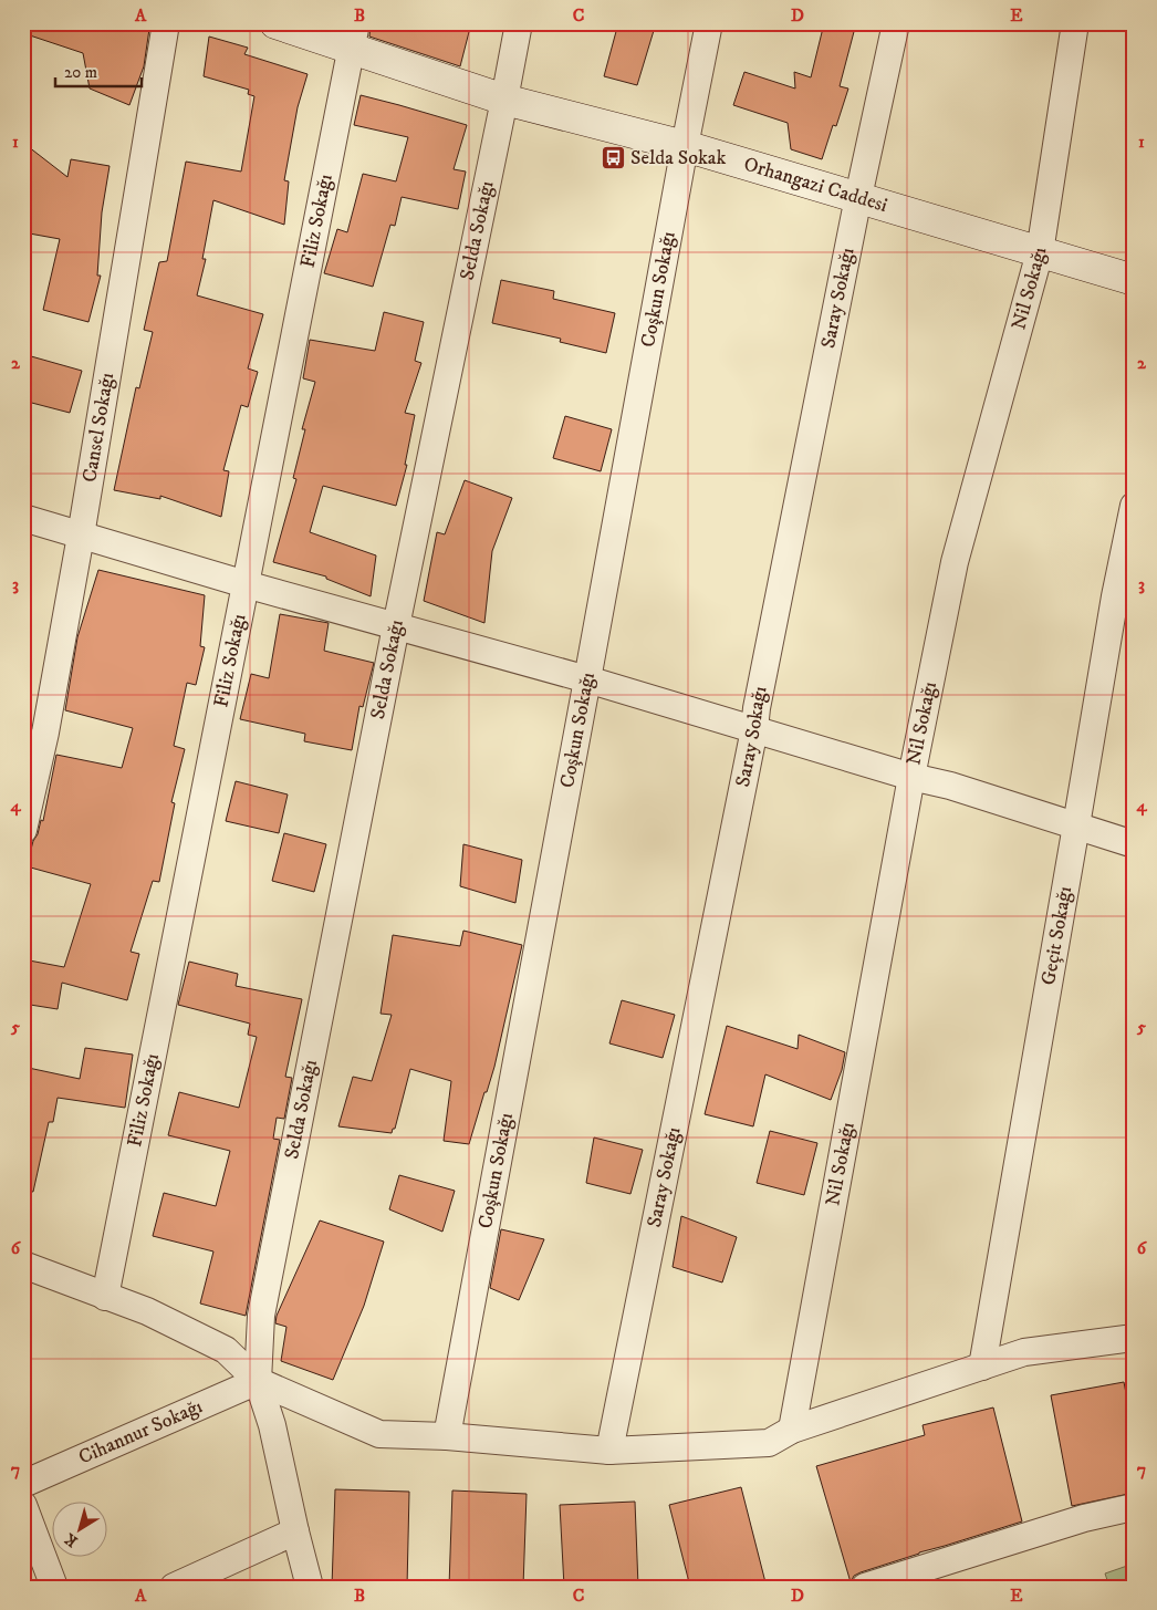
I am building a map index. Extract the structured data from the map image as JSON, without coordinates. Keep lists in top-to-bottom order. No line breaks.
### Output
{"streets":{"street":["Orhangazi Caddesi","Filiz Sokağı","Selda Sokağı","Nil Sokağı","Coşkun Sokağı","Saray Sokağı","Cansel Sokağı","Geçit Sokağı","Cihannur Sokağı"]},"crossings":[["Orhangazi Caddesi","Filiz Sokağı"],["Orhangazi Caddesi","Selda Sokağı"],["Orhangazi Caddesi","Nil Sokağı"],["Orhangazi Caddesi","Coşkun Sokağı"],["Orhangazi Caddesi","Saray Sokağı"],["Selda Sokağı","Cihannur Sokağı"]],"places":{"bus stop":["Selda Sokak"]},"scale_bar":"20 m","north":"bottom left","grid":{"columns":["A","B","C","D","E"],"rows":["1","2","3","4","5","6","7"]}}
